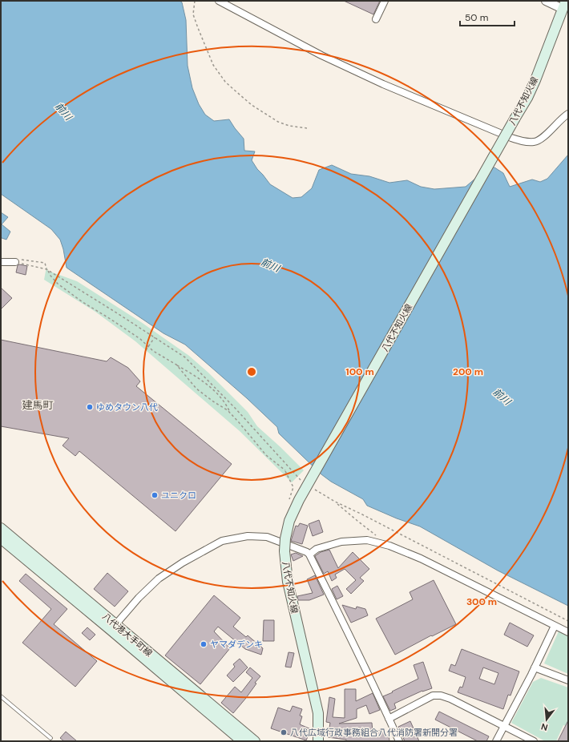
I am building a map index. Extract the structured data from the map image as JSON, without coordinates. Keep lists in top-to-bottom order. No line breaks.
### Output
{"streets":{"main road":["八代不知火線","八代港大手町線"]},"districts":["建馬町"],"water":["前川"],"places":["ゆめタウン八代","ユニクロ","ヤマダデンキ","八代広域行政事務組合八代消防署新開分署"],"scale_bar":"50 m","north":"bottom","rings":["100 m","200 m","300 m"]}
